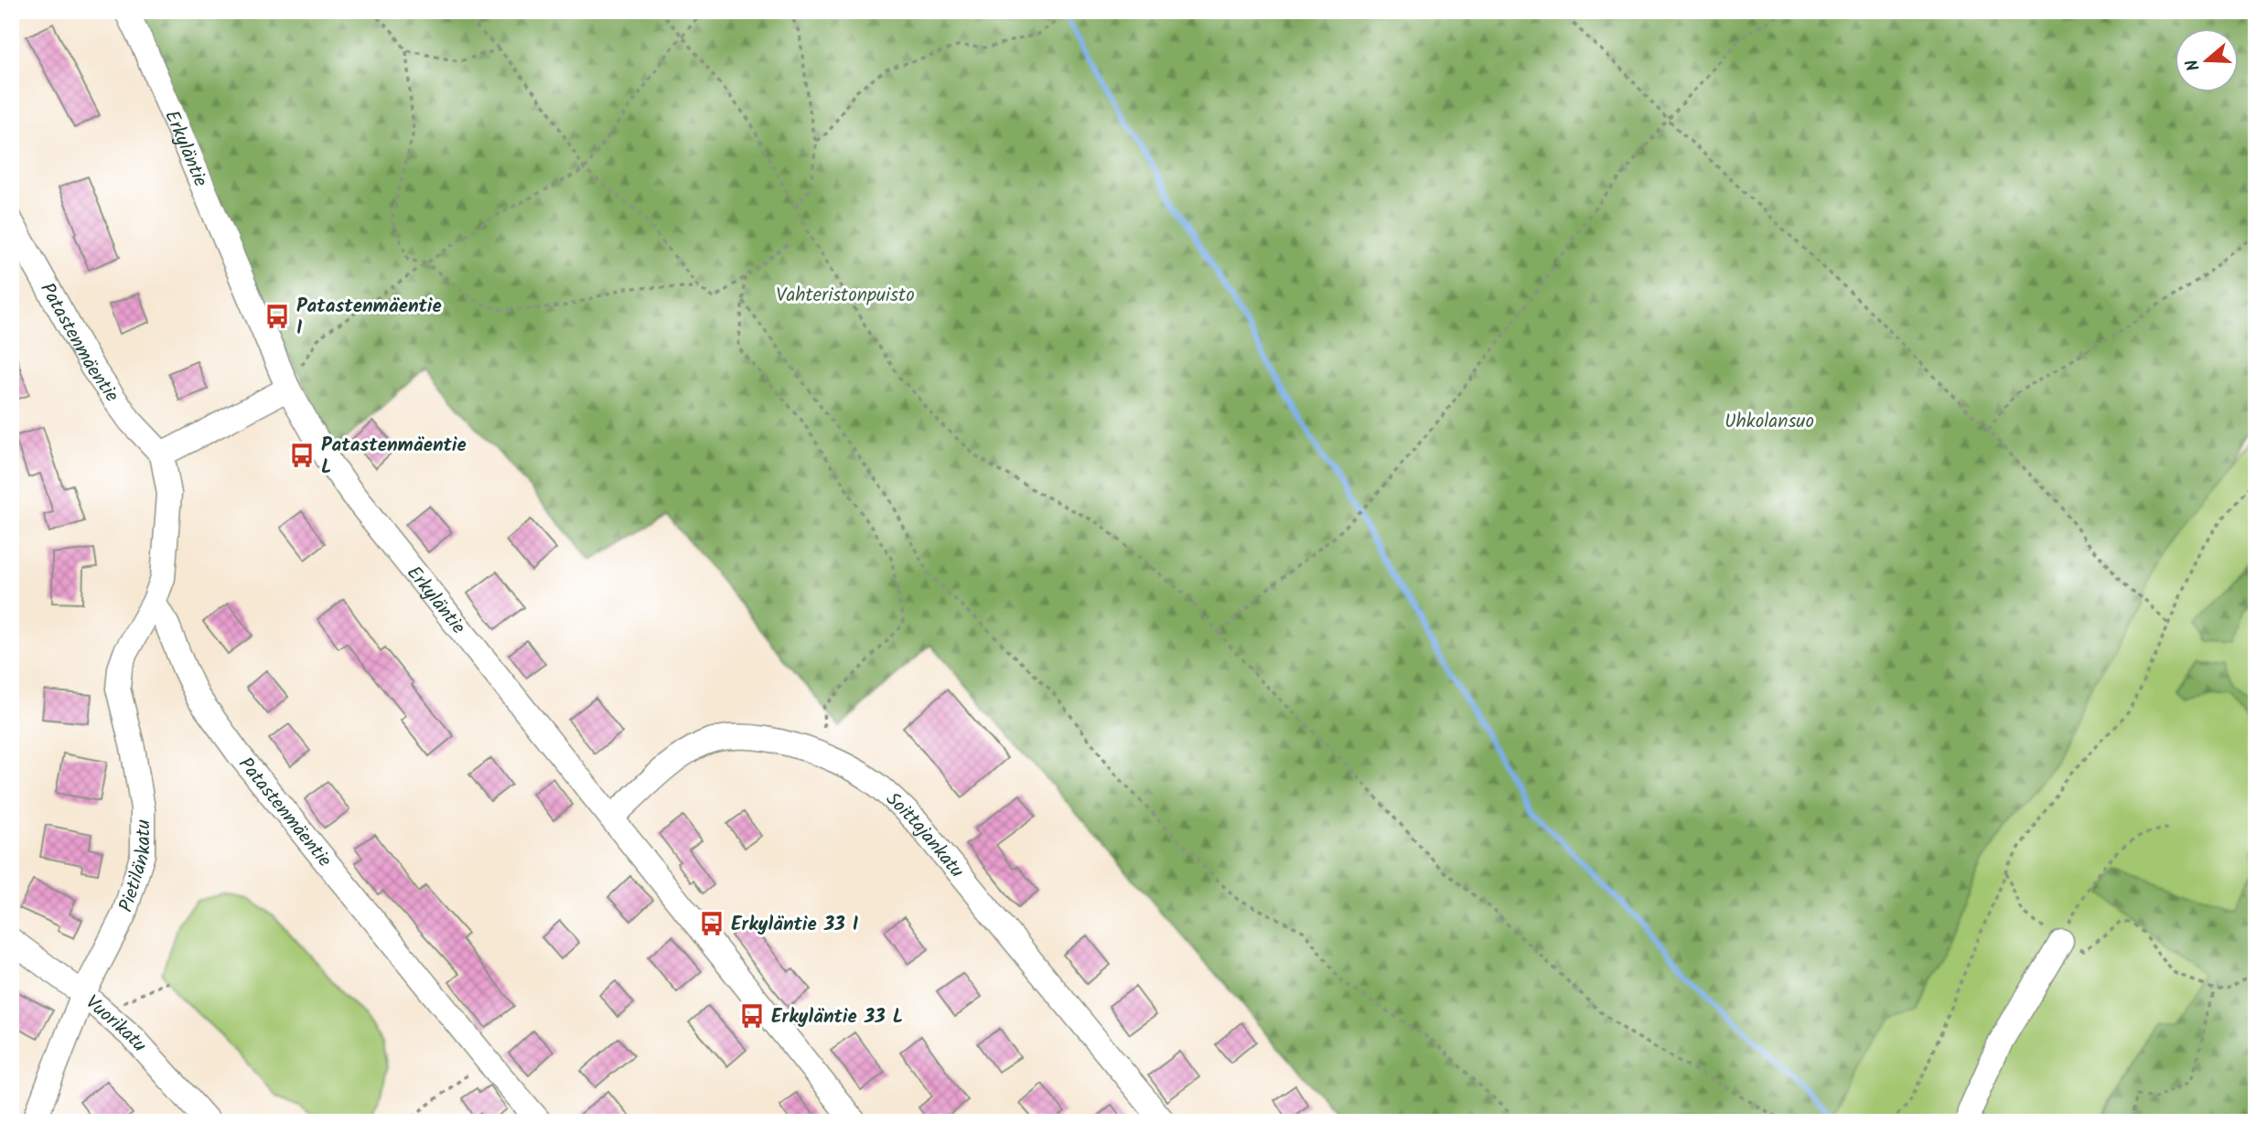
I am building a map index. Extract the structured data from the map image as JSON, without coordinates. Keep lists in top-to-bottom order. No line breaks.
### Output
{"streets":{"street":["Erkyläntie","Patastenmäentie","Soittajankatu","Pietilänkatu","Vuorikatu"]},"crossings":[["Erkyläntie","Soittajankatu"],["Patastenmäentie","Pietilänkatu"],["Pietilänkatu","Vuorikatu"]],"parks":["Vahteristonpuisto","Uhkolansuo"],"places":{"bus stop":["Patastenmäentie I","Patastenmäentie L","Erkyläntie 33 I","Erkyläntie 33 L"]},"north":"left"}
